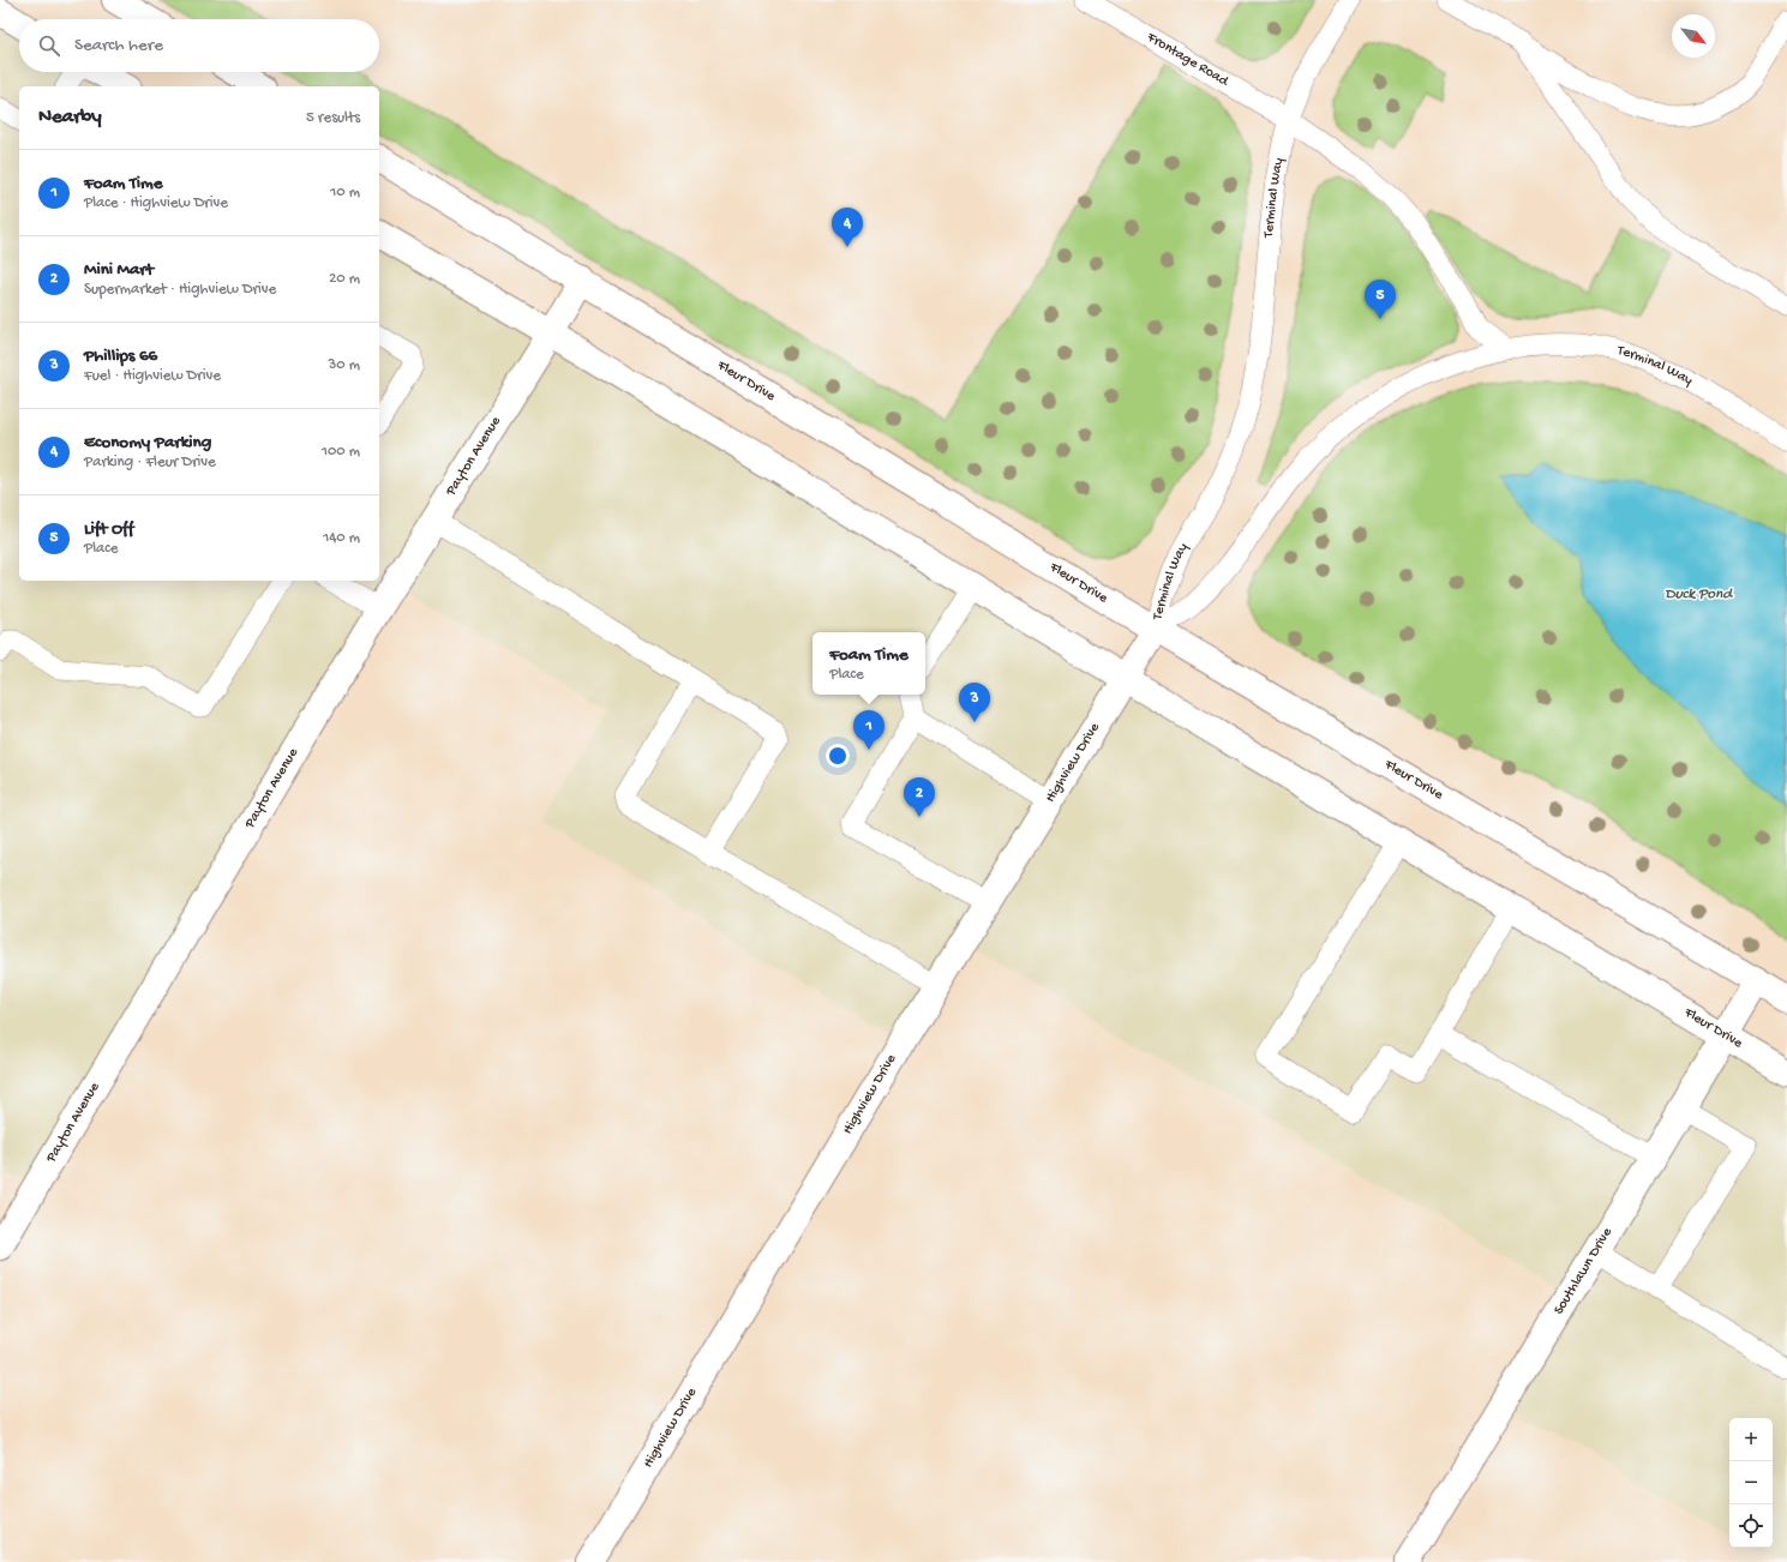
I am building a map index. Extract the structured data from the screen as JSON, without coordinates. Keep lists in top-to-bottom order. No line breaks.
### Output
{"streets":{"main road":["Fleur Drive","Payton Avenue","Highview Drive","Southlawn Drive"],"lane":["Frontage Road","Terminal Way"]},"crossings":[["Frontage Road","Terminal Way"],["Terminal Way","Fleur Drive"],["Terminal Way","Highview Drive"],["Fleur Drive","Payton Avenue"],["Fleur Drive","Highview Drive"],["Fleur Drive","Southlawn Drive"]],"water":["Duck Pond"],"north":"bottom right","page":{"search":"Search here","heading":["Nearby","5 results"],"list":[{"mark":"1","name":"Foam Time","note":"Place · Highview Drive","value":"10 m"},{"mark":"2","name":"Mini Mart","note":"Supermarket · Highview Drive","value":"20 m"},{"mark":"3","name":"Phillips 66","note":"Fuel · Highview Drive","value":"30 m"},{"mark":"4","name":"Economy Parking","note":"Parking · Fleur Drive","value":"100 m"},{"mark":"5","name":"Lift Off","note":"Place","value":"140 m"}],"pins":["4","5","3","1","2"],"popup":["Foam Time","Place"],"map_buttons":["+","−"]}}
